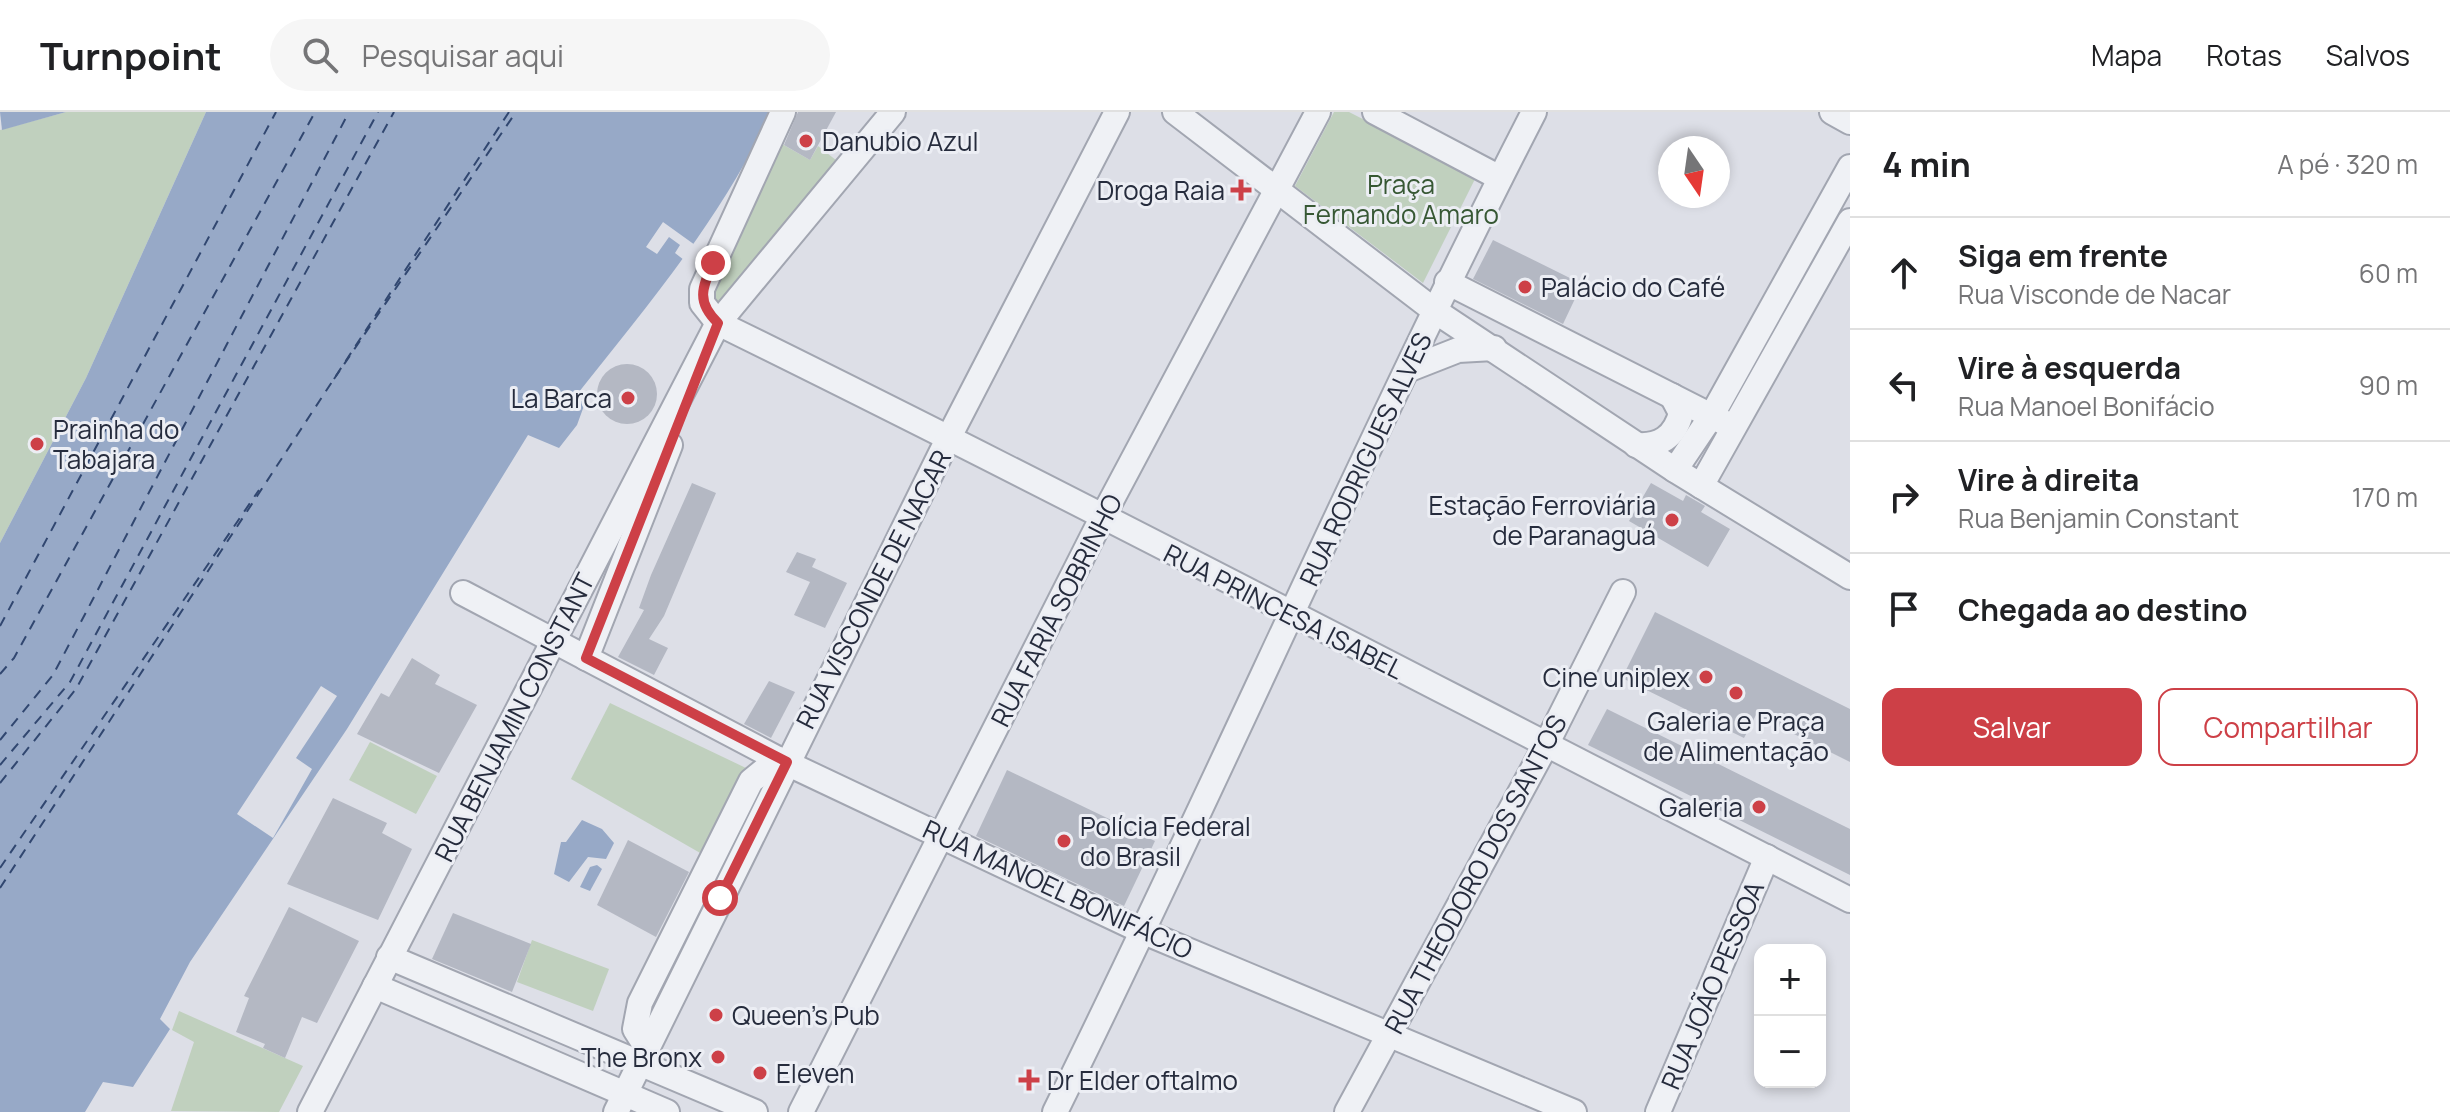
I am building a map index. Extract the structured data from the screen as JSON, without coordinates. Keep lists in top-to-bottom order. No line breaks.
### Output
{"streets":{"street":["RUA RODRIGUES ALVES","RUA VISCONDE DE NACAR","RUA FARIA SOBRINHO","RUA PRINCESA ISABEL","RUA BENJAMIN CONSTANT","RUA THEODORO DOS SANTOS","RUA MANOEL BONIFÁCIO","RUA JOÃO PESSOA"]},"crossings":[["RUA RODRIGUES ALVES","RUA PRINCESA ISABEL"],["RUA RODRIGUES ALVES","RUA MANOEL BONIFÁCIO"],["RUA VISCONDE DE NACAR","RUA PRINCESA ISABEL"],["RUA VISCONDE DE NACAR","RUA MANOEL BONIFÁCIO"],["RUA FARIA SOBRINHO","RUA PRINCESA ISABEL"],["RUA FARIA SOBRINHO","RUA MANOEL BONIFÁCIO"],["RUA PRINCESA ISABEL","RUA BENJAMIN CONSTANT"],["RUA PRINCESA ISABEL","RUA THEODORO DOS SANTOS"],["RUA PRINCESA ISABEL","RUA JOÃO PESSOA"],["RUA BENJAMIN CONSTANT","RUA MANOEL BONIFÁCIO"],["RUA THEODORO DOS SANTOS","RUA MANOEL BONIFÁCIO"]],"parks":["Praça Fernando Amaro"],"places":{"other":["Danubio Azul","Palácio do Café","La Barca","Prainha do Tabajara","Estação Ferroviária de Paranaguá","Cine uniplex","Galeria e Praça de Alimentação","Galeria","Polícia Federal do Brasil","Queen's Pub","The Bronx","Eleven"],"health":["Droga Raia","Dr Elder oftalmo"]},"north":"bottom","page":{"header":"Turnpoint","search":"Pesquisar aqui","nav":["Mapa","Rotas","Salvos"],"heading":["4 min","A pé · 320 m"],"list":[["Siga em frente","Rua Visconde de Nacar","60 m"],["Vire à esquerda","Rua Manoel Bonifácio","90 m"],["Vire à direita","Rua Benjamin Constant","170 m"],"Chegada ao destino"],"buttons":["Salvar","Compartilhar"],"map_buttons":["+","−"]}}
